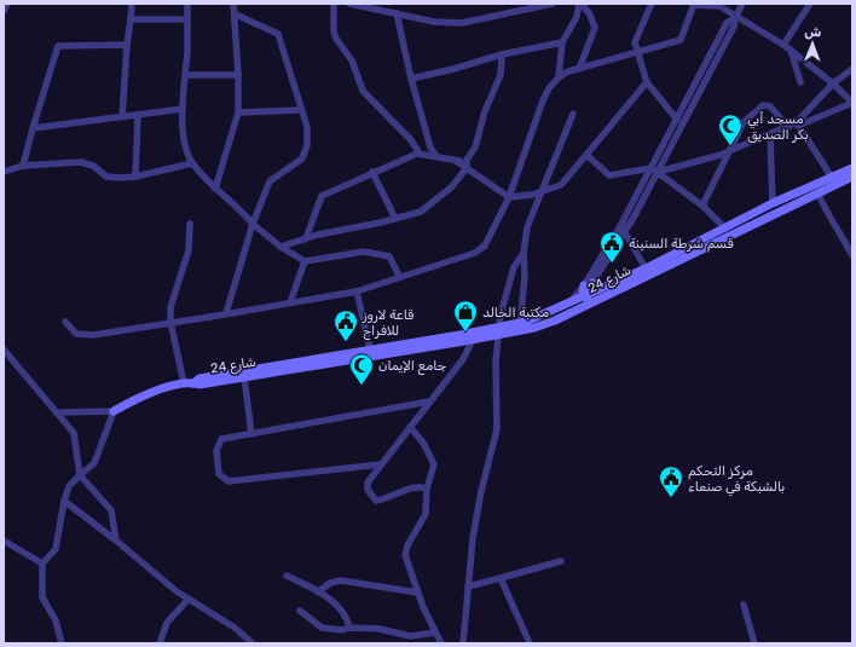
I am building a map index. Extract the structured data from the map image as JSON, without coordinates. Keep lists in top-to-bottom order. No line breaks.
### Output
{"streets":{"street":["شارع 24"]},"places":{"mosque":["مسجد أبي بكر الصديق","جامع الإيمان"],"public building":["قسم شرطة السنينة","قاعة لاروز للافراح","مركز التحكم بالشبكة في صنعاء"],"shop":["مكتبة الخالد"]},"north":"top"}
